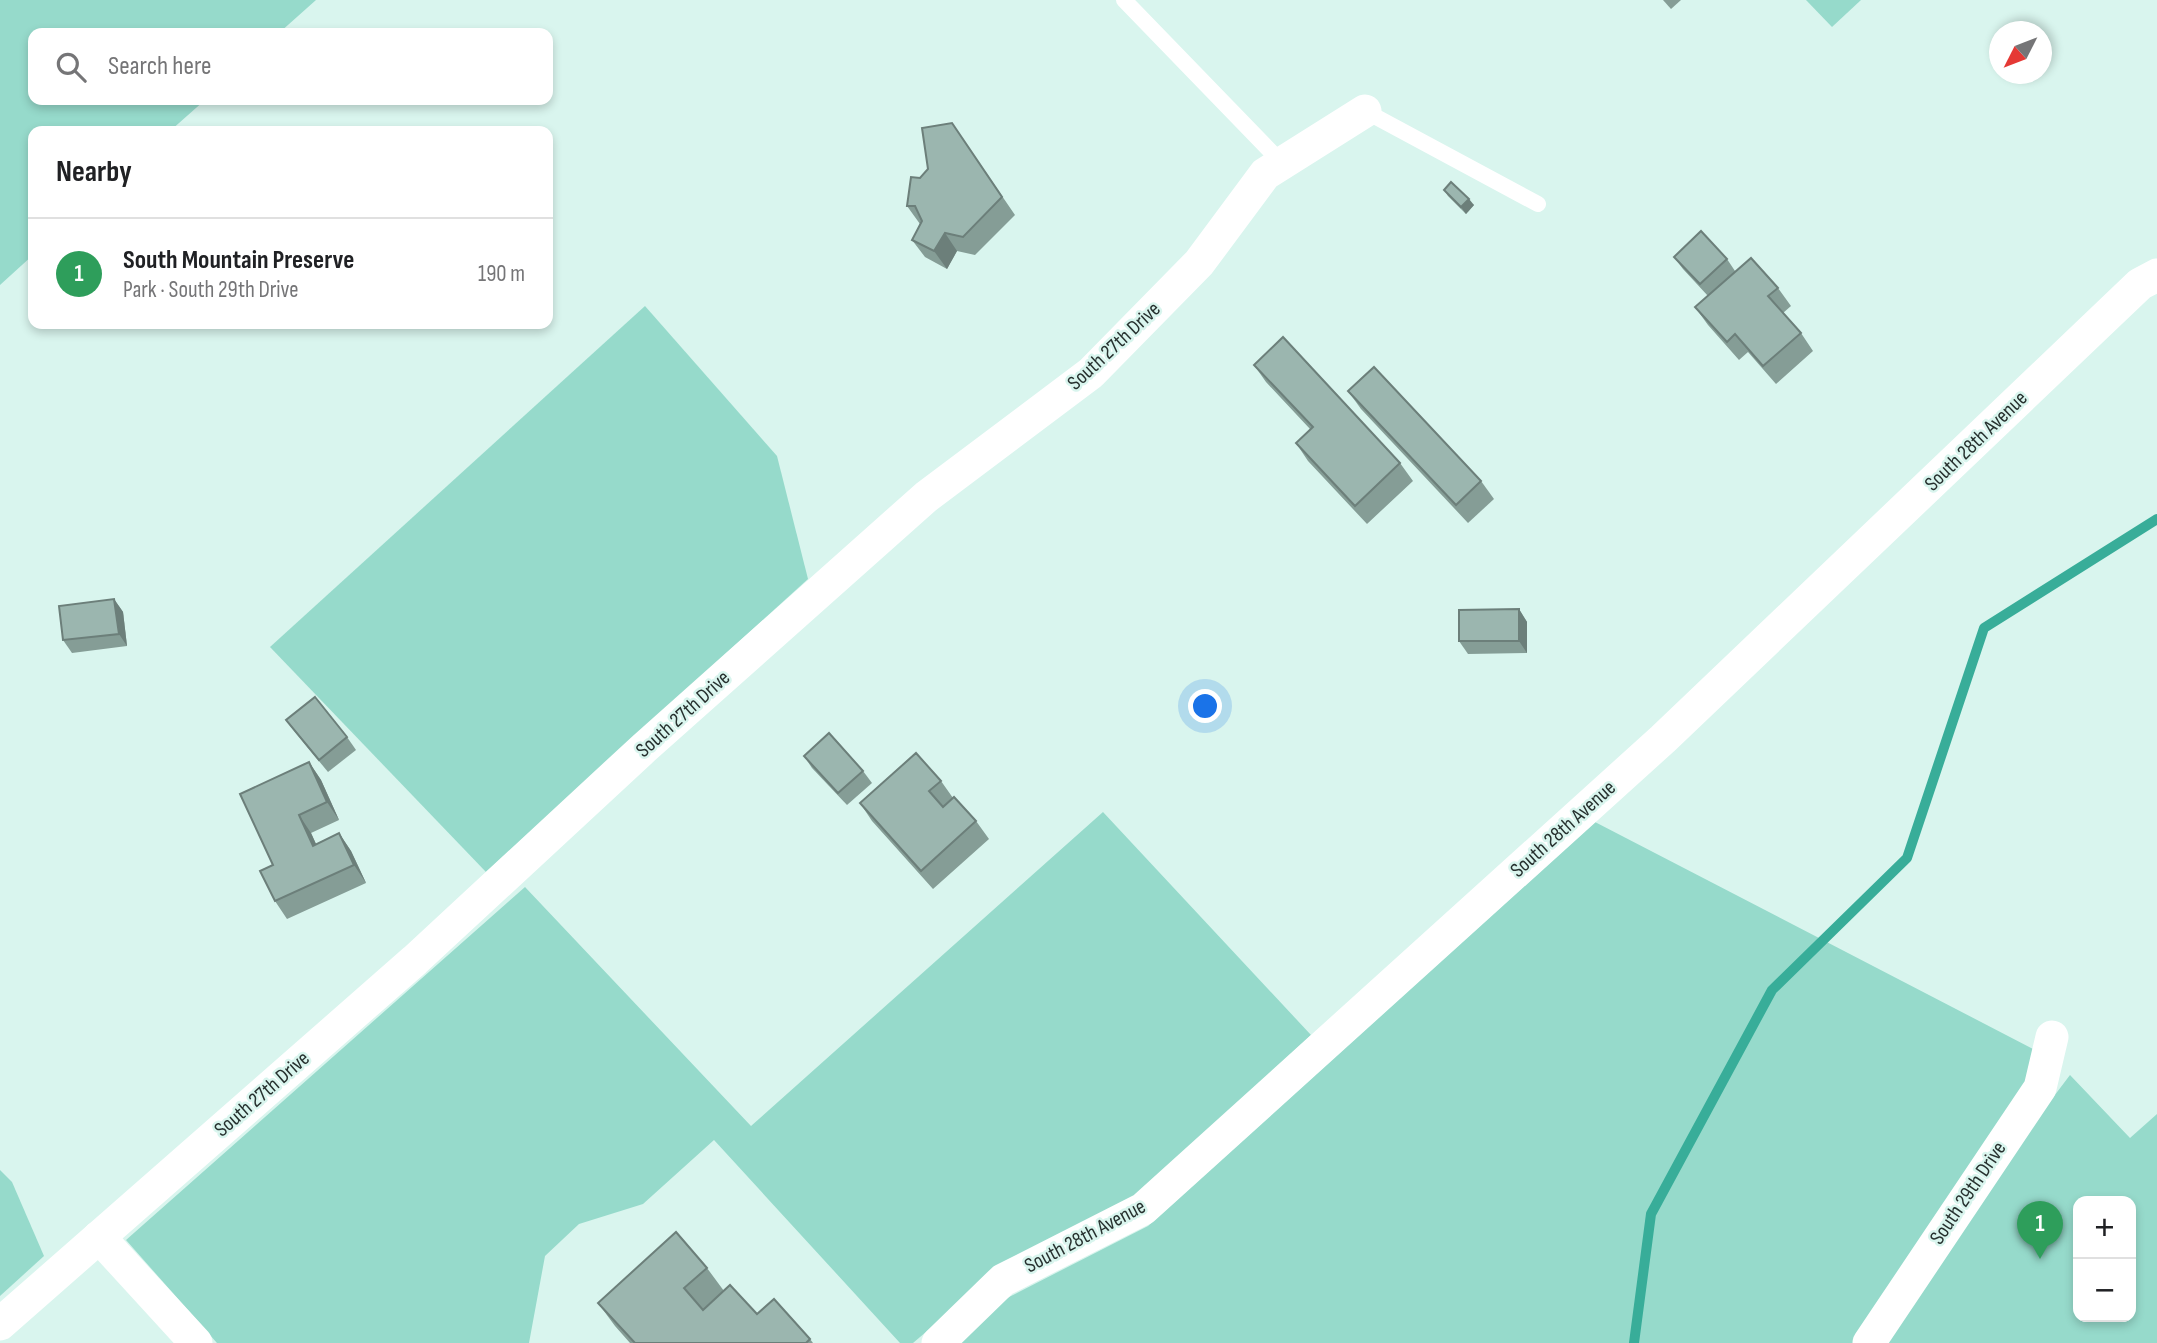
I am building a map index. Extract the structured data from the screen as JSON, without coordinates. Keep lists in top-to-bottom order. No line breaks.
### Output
{"streets":{"street":["South 27th Drive","South 28th Avenue","South 29th Drive"]},"north":"bottom left","page":{"search":"Search here","heading":"Nearby","list":[{"mark":"1","name":"South Mountain Preserve","note":"Park · South 29th Drive","value":"190 m"}],"map_buttons":["+","−"],"pins":"1"}}
